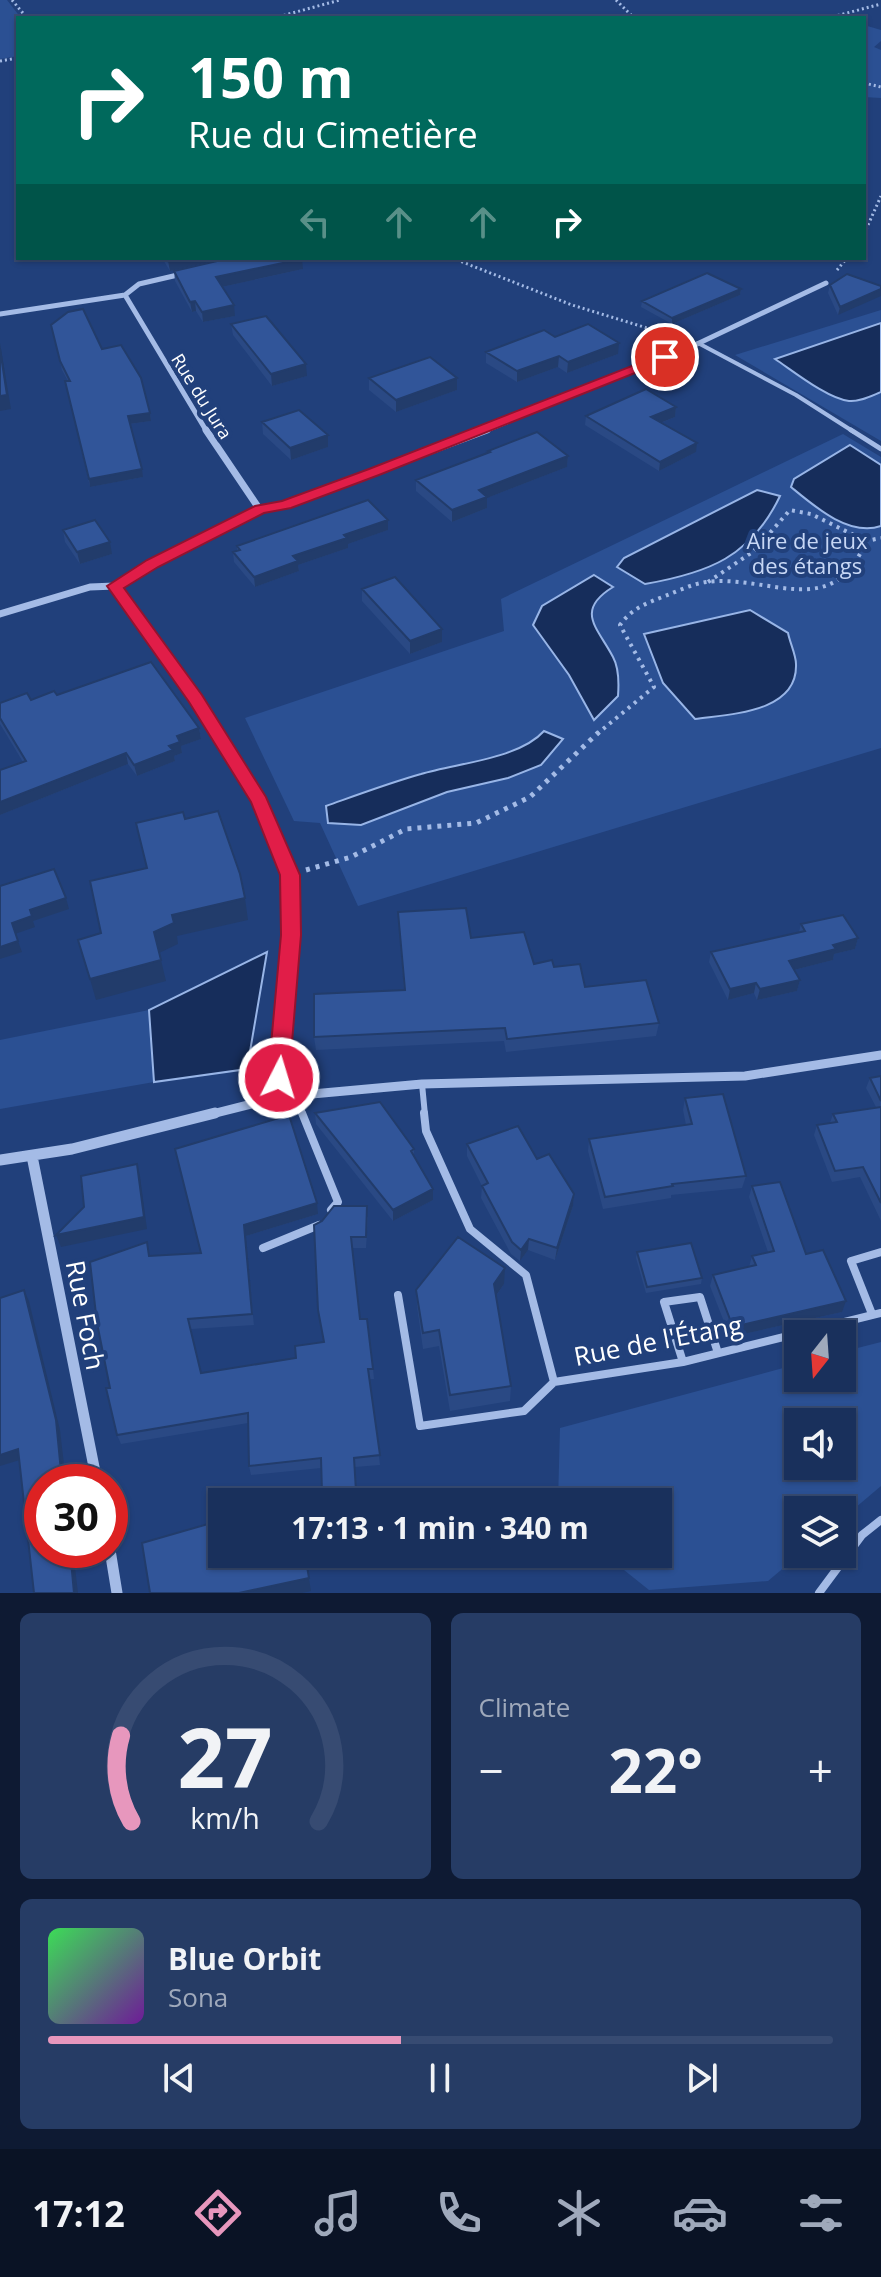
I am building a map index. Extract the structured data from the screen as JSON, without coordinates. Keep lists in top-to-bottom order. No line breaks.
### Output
{"streets":{"street":["Rue du Jura","Rue Foch"],"lane":["Rue de l'Étang"]},"parks":["Aire de jeux des étangs"],"north":"bottom","page":{"turn":["150 m","Rue du Cimetière"],"limit":"30","trip":"17:13 · 1 min · 340 m","tile":"Climate","heat":["−","22°","+"],"song":["Blue Orbit","Sona"],"tabs":"17:12","gauge":["27","km/h"]}}
